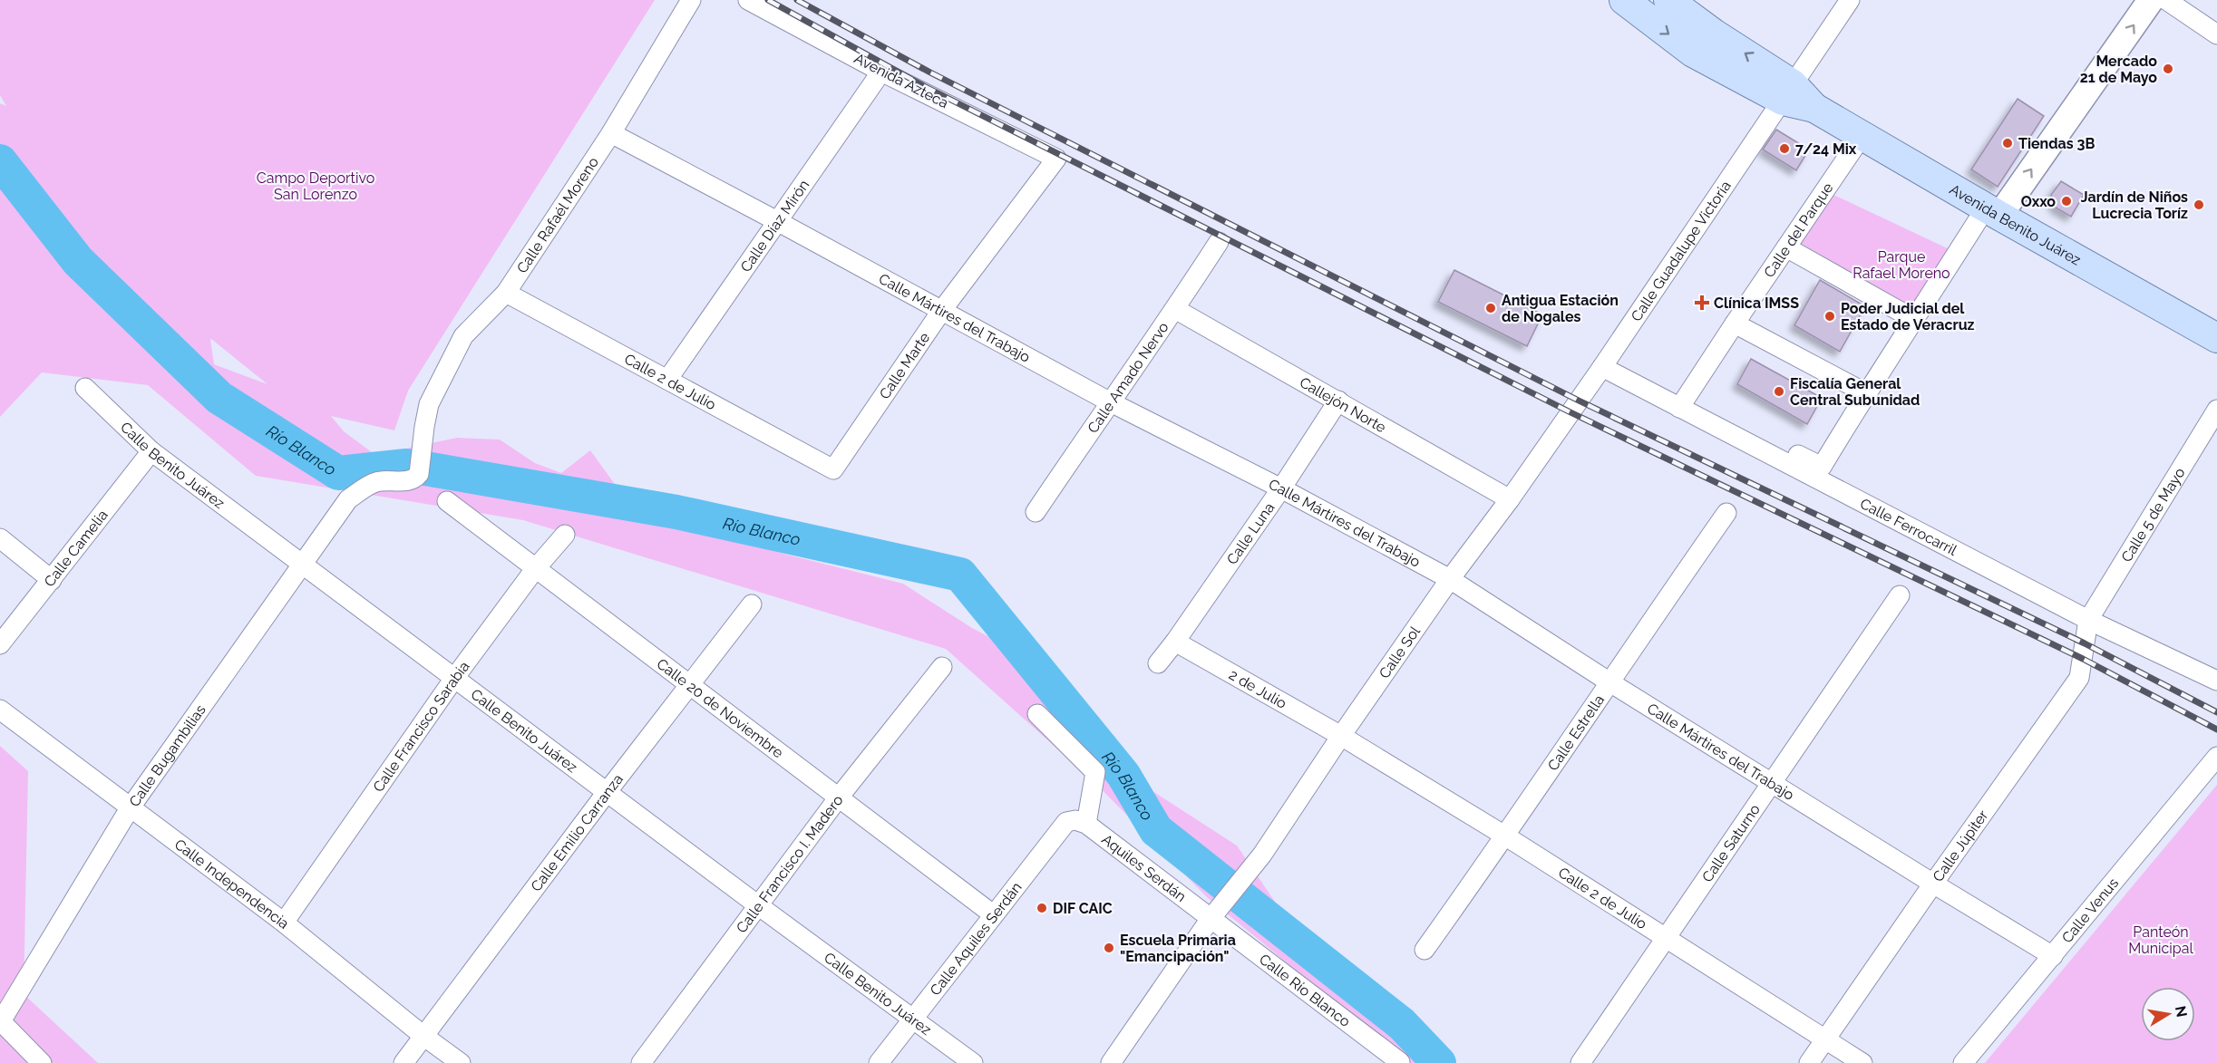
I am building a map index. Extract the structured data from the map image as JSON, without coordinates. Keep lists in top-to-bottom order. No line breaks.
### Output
{"streets":{"main road":["Avenida Benito Juárez"],"street":["Avenida Azteca","Calle Rafaél Moreno","Calle Díaz Mirón","Calle del Parque","Calle Guadalupe Victoria","Calle Mártires del Trabajo","Calle Marte","Calle Amado Nervo","Calle 2 de Julio","Callejón Norte","Calle Benito Juárez","Calle 5 de Mayo","Calle Ferrocarril","Calle Luna","Calle Camelia","Calle Sol","2 de Julio","Calle 20 de Noviembre","Calle Francisco Sarabia","Calle Estrella","Calle Bugambilias","Calle Emilio Carranza","Calle Saturno","Calle Júpiter","Calle Francisco I. Madero","Aquiles Serdán","Calle Independencia","Calle Venus","Calle Aquiles Serdán","Calle Río Blanco"]},"crossings":[["Avenida Azteca","Calle Díaz Mirón"],["Avenida Azteca","Calle Marte"],["Calle Rafaél Moreno","Calle Mártires del Trabajo"],["Calle Rafaél Moreno","Calle 2 de Julio"],["Calle Rafaél Moreno","Calle Bugambilias"],["Avenida Benito Juárez","Calle del Parque"],["Avenida Benito Juárez","Calle Guadalupe Victoria"],["Calle Díaz Mirón","Calle Mártires del Trabajo"],["Calle Díaz Mirón","Calle 2 de Julio"],["Calle del Parque","Calle Ferrocarril"],["Calle Guadalupe Victoria","Calle Ferrocarril"],["Calle Guadalupe Victoria","Calle Sol"],["Calle Mártires del Trabajo","Calle Marte"],["Calle Mártires del Trabajo","Calle Amado Nervo"],["Calle Mártires del Trabajo","Calle Luna"],["Calle Mártires del Trabajo","Calle Sol"],["Calle Mártires del Trabajo","Calle Estrella"],["Calle Mártires del Trabajo","Calle Saturno"],["Calle Mártires del Trabajo","Calle Júpiter"],["Calle Mártires del Trabajo","Calle Venus"],["Calle Marte","Calle 2 de Julio"],["Calle Amado Nervo","Callejón Norte"],["Calle 2 de Julio","Calle Sol"],["Calle 2 de Julio","2 de Julio"],["Calle 2 de Julio","Calle Estrella"],["Calle 2 de Julio","Calle Saturno"],["Calle 2 de Julio","Calle Júpiter"],["Callejón Norte","Calle Luna"],["Callejón Norte","Calle Sol"],["Calle Benito Juárez","Calle Camelia"],["Calle Benito Juárez","Calle Francisco Sarabia"],["Calle Benito Juárez","Calle Bugambilias"],["Calle Benito Juárez","Calle Emilio Carranza"],["Calle Benito Juárez","Calle Francisco I. Madero"],["Calle Benito Juárez","Calle Aquiles Serdán"],["Calle 5 de Mayo","Calle Ferrocarril"],["Calle 5 de Mayo","Calle Júpiter"],["Calle Ferrocarril","Calle Júpiter"],["Calle Luna","2 de Julio"],["Calle Sol","2 de Julio"],["Calle Sol","Aquiles Serdán"],["Calle Sol","Calle Río Blanco"],["Calle 20 de Noviembre","Calle Francisco Sarabia"],["Calle 20 de Noviembre","Calle Emilio Carranza"],["Calle 20 de Noviembre","Calle Francisco I. Madero"],["Calle 20 de Noviembre","Calle Aquiles Serdán"],["Calle Francisco Sarabia","Calle Independencia"],["Calle Bugambilias","Calle Independencia"],["Calle Emilio Carranza","Calle Independencia"],["Aquiles Serdán","Calle Aquiles Serdán"],["Aquiles Serdán","Calle Río Blanco"]],"water":["Río Blanco"],"parks":["Campo Deportivo San Lorenzo","Parque Rafael Moreno","Panteón Municipal"],"places":{"other":["Mercado 21 de Mayo","Tiendas 3B","7/24 Mix","Oxxo","Jardín de Niños Lucrecia Toríz","Antigua Estación de Nogales","Poder Judicial del Estado de Veracruz","Fiscalía General Central Subunidad","DIF CAIC","Escuela Primaria \"Emancipación\""],"health":["Clínica IMSS"]},"north":"right"}
